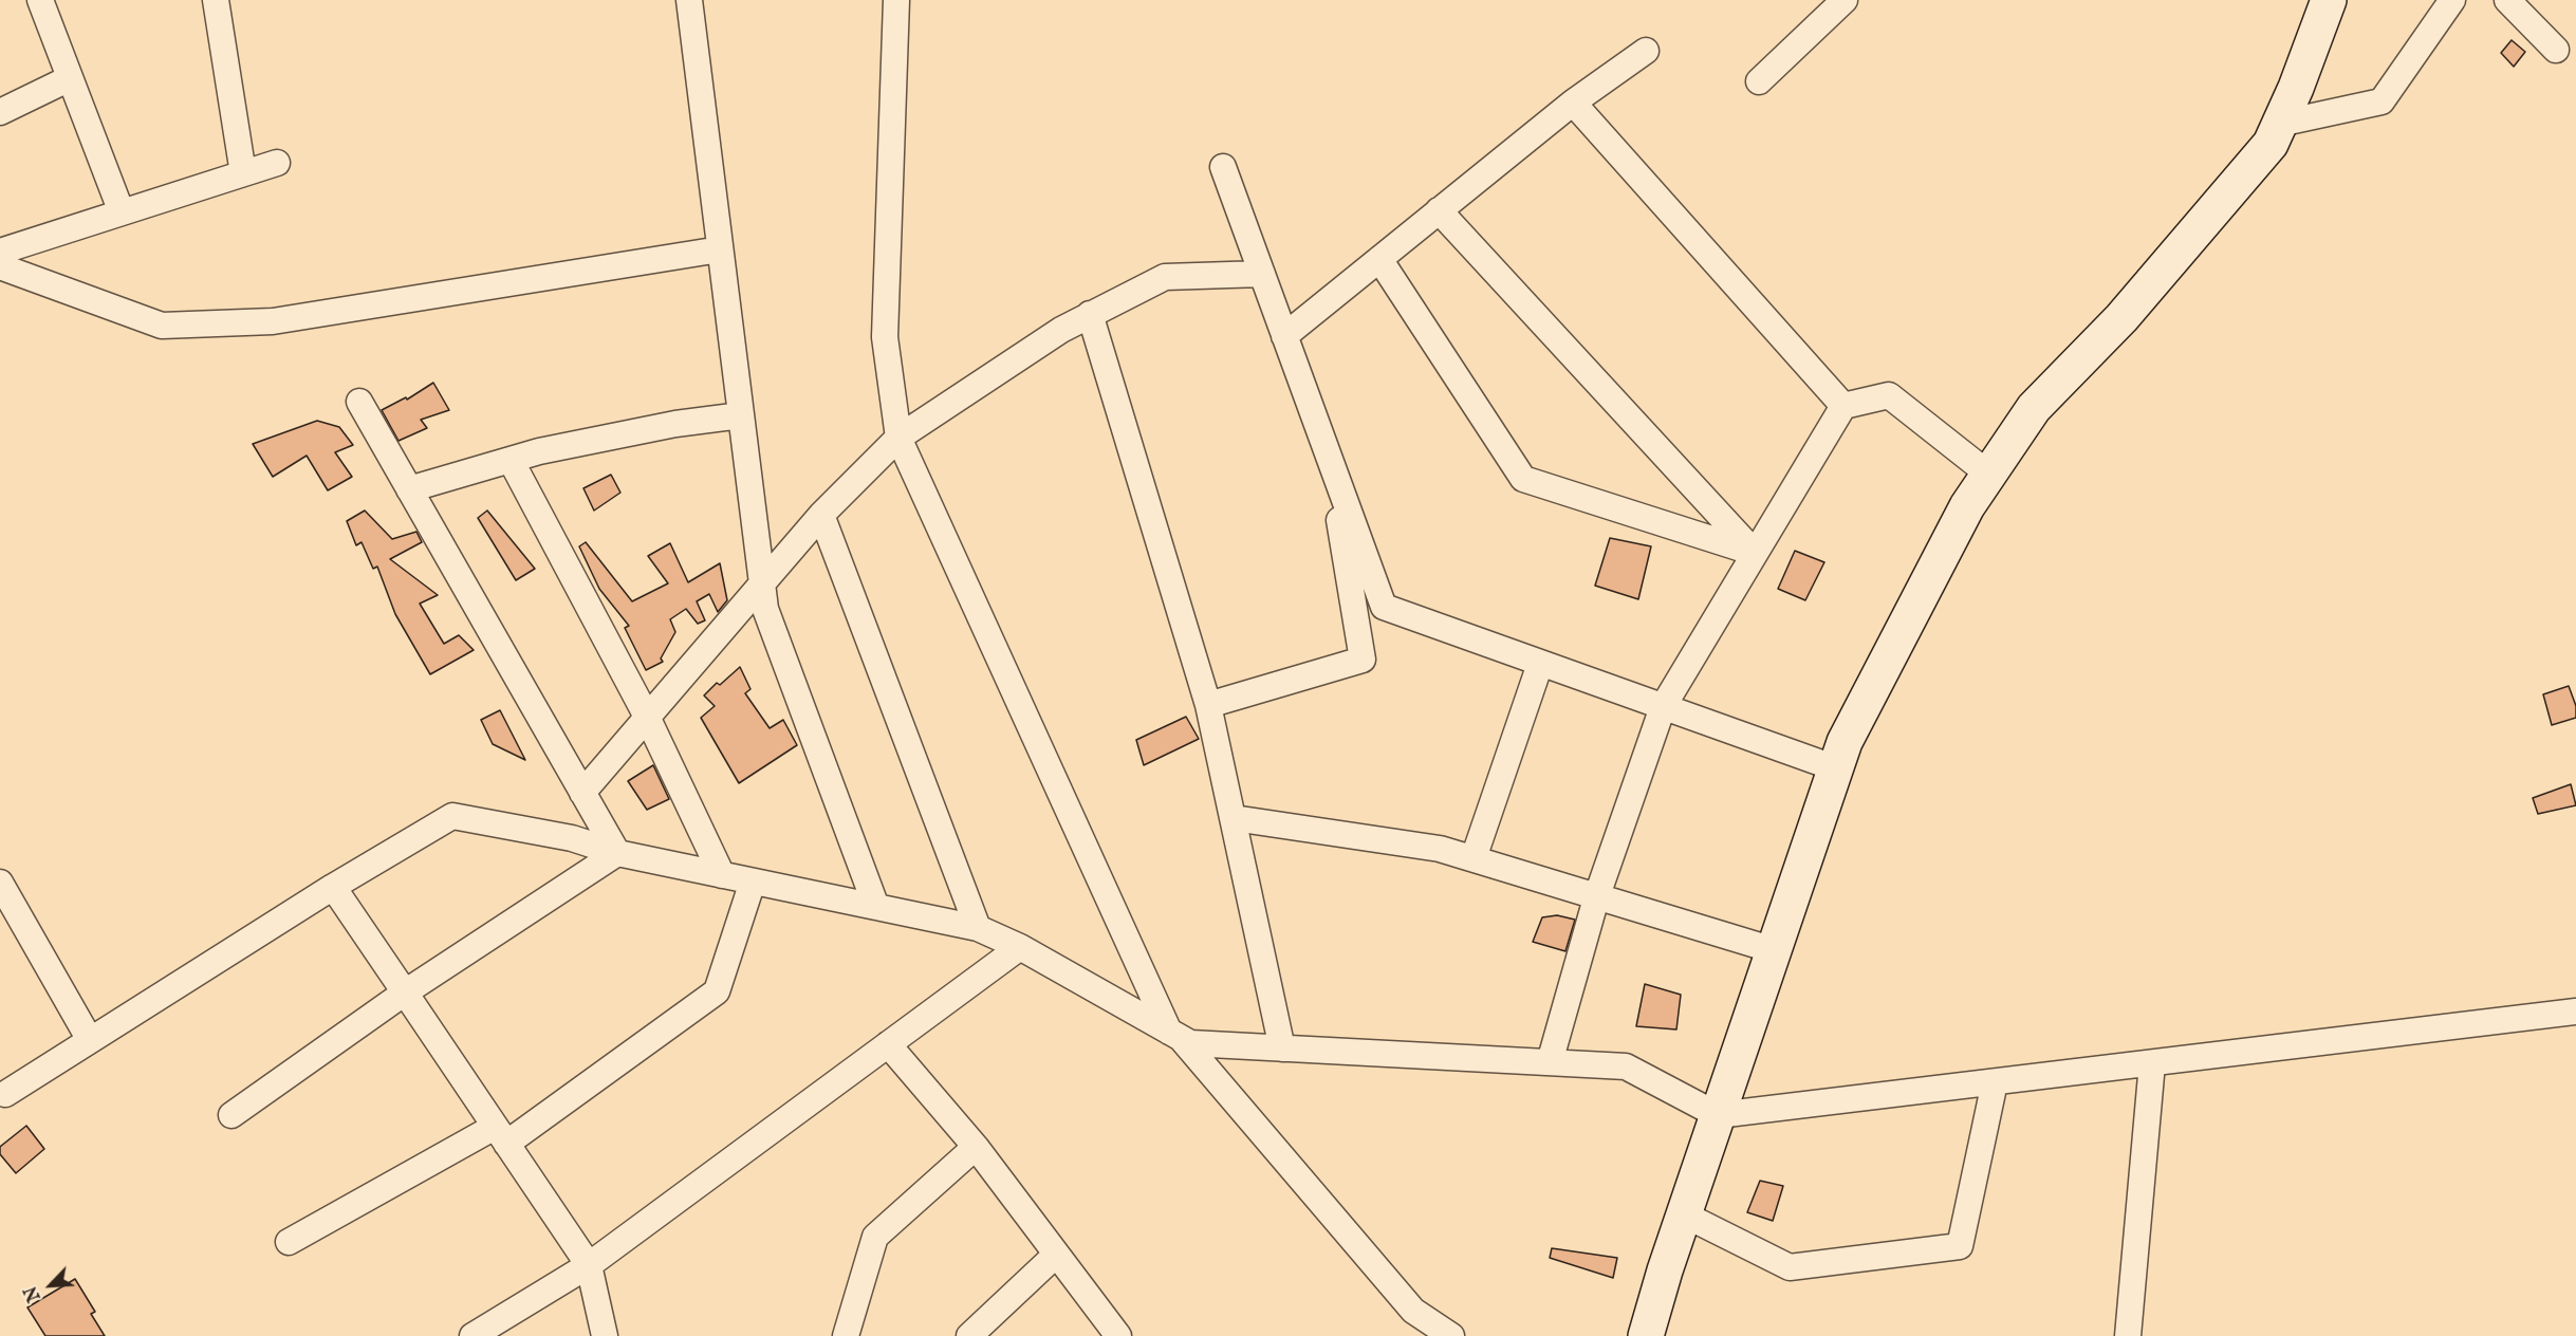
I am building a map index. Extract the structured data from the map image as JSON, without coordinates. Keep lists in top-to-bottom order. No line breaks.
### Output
{"north":"bottom left"}
